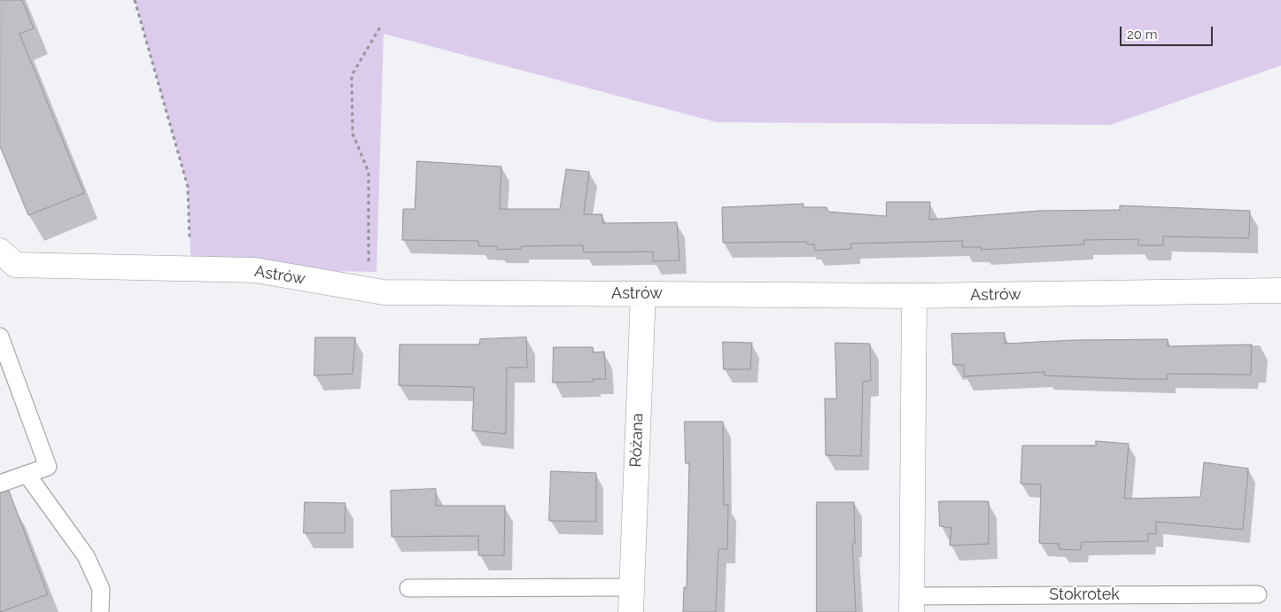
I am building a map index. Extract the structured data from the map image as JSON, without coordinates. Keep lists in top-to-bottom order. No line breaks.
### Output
{"streets":{"street":["Astrów","Różana","Stokrotek"]},"crossings":[["Astrów","Różana"],["Astrów","Stokrotek"]],"scale_bar":"20 m"}
